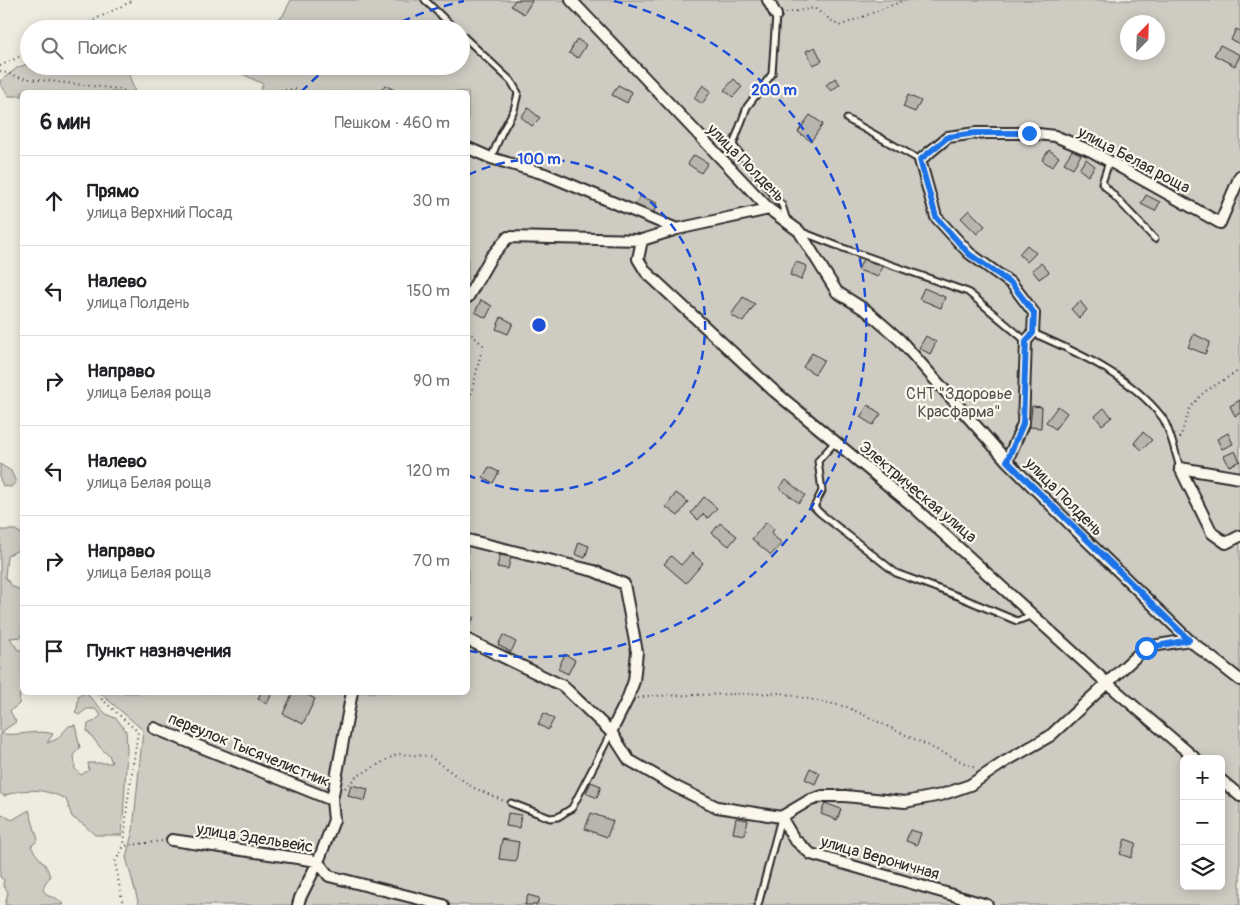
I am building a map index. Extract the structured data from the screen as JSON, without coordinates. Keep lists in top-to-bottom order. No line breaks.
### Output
{"streets":{"street":["улица Белая роща","улица Полдень","Электрическая улица","переулок Тысячелистник","улица Эдельвейс","улица Вероничная"]},"parks":["СНТ \"Здоровье Красфарма\""],"north":"top right","page":{"search":"Поиск","heading":["6 мин","Пешком · 460 m"],"list":[["Прямо","улица Верхний Посад","30 m"],["Налево","улица Полдень","150 m"],["Направо","улица Белая роща","90 m"],["Налево","улица Белая роща","120 m"],["Направо","улица Белая роща","70 m"],"Пункт назначения"],"map_buttons":["+","−"]},"rings":["200 m","100 m"]}
